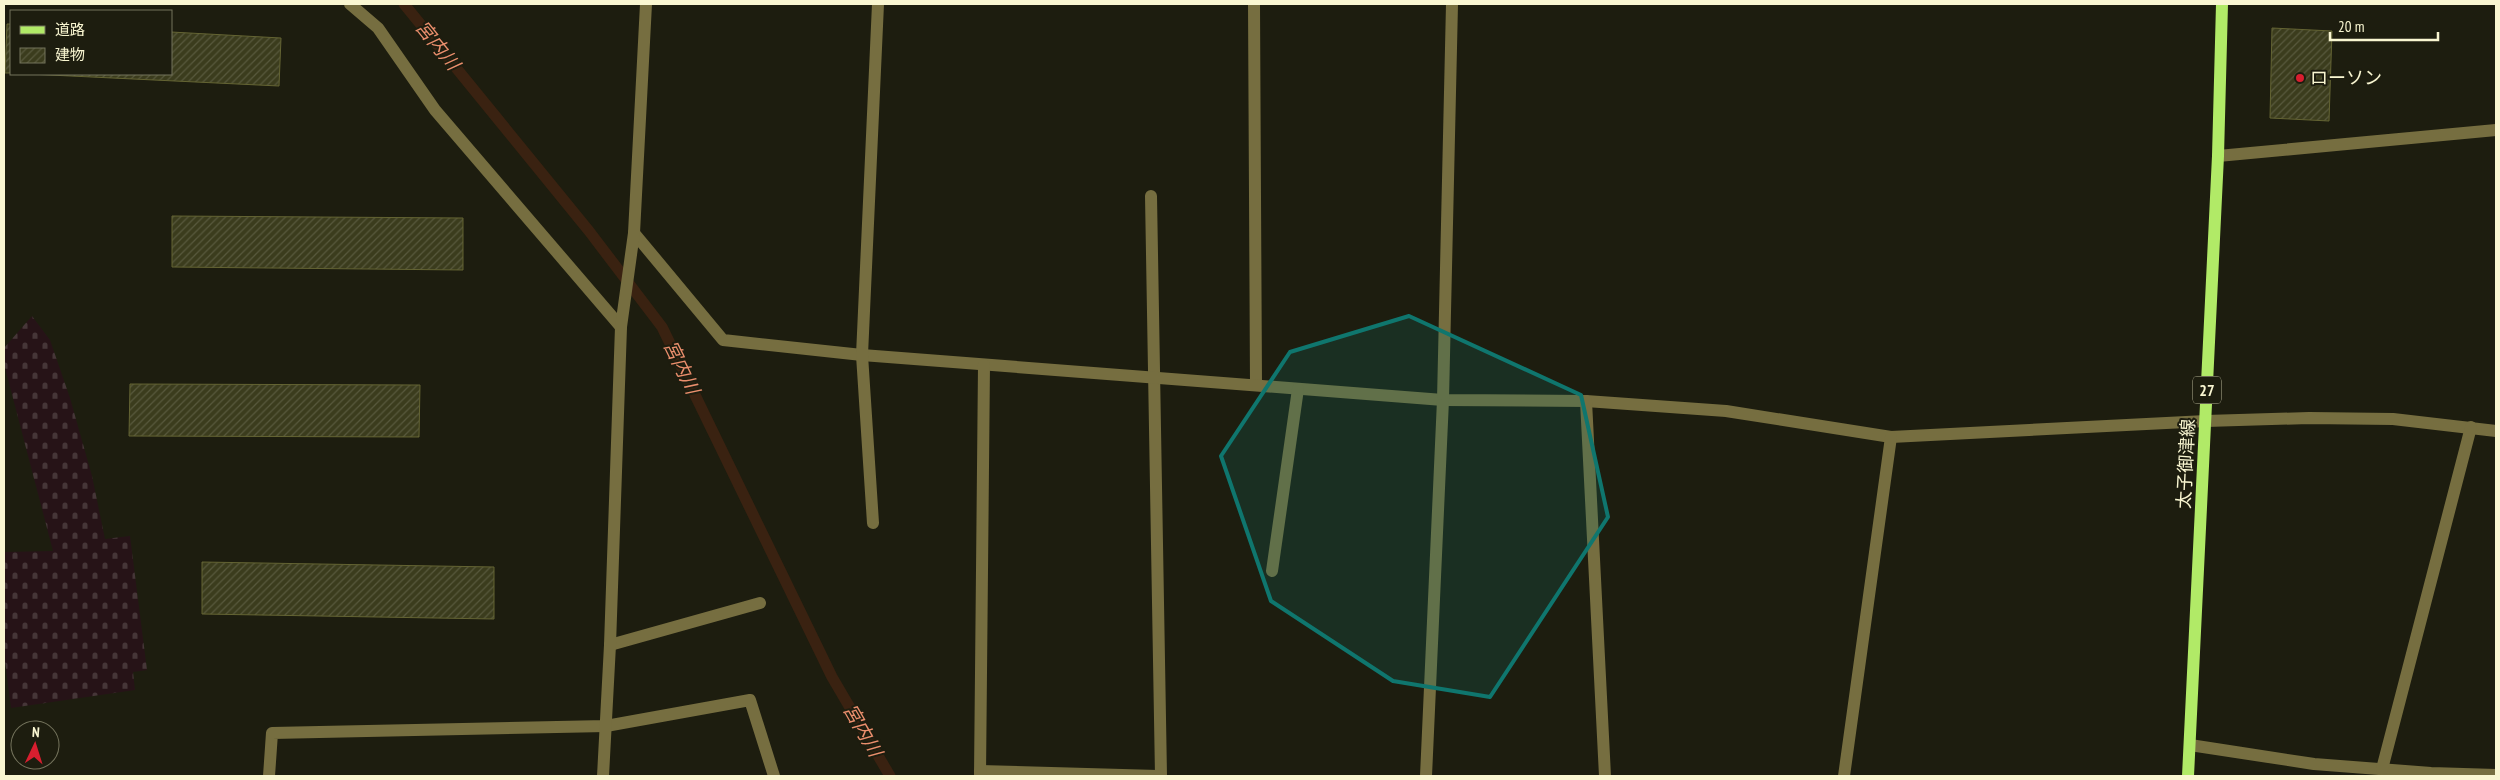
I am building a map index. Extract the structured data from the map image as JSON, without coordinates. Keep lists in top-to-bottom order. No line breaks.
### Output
{"streets":{"main road":["27","太子御津線"]},"water":["宮内川"],"places":["ローソン"],"legend":["道路","建物"],"scale_bar":"20 m","north":"top"}
